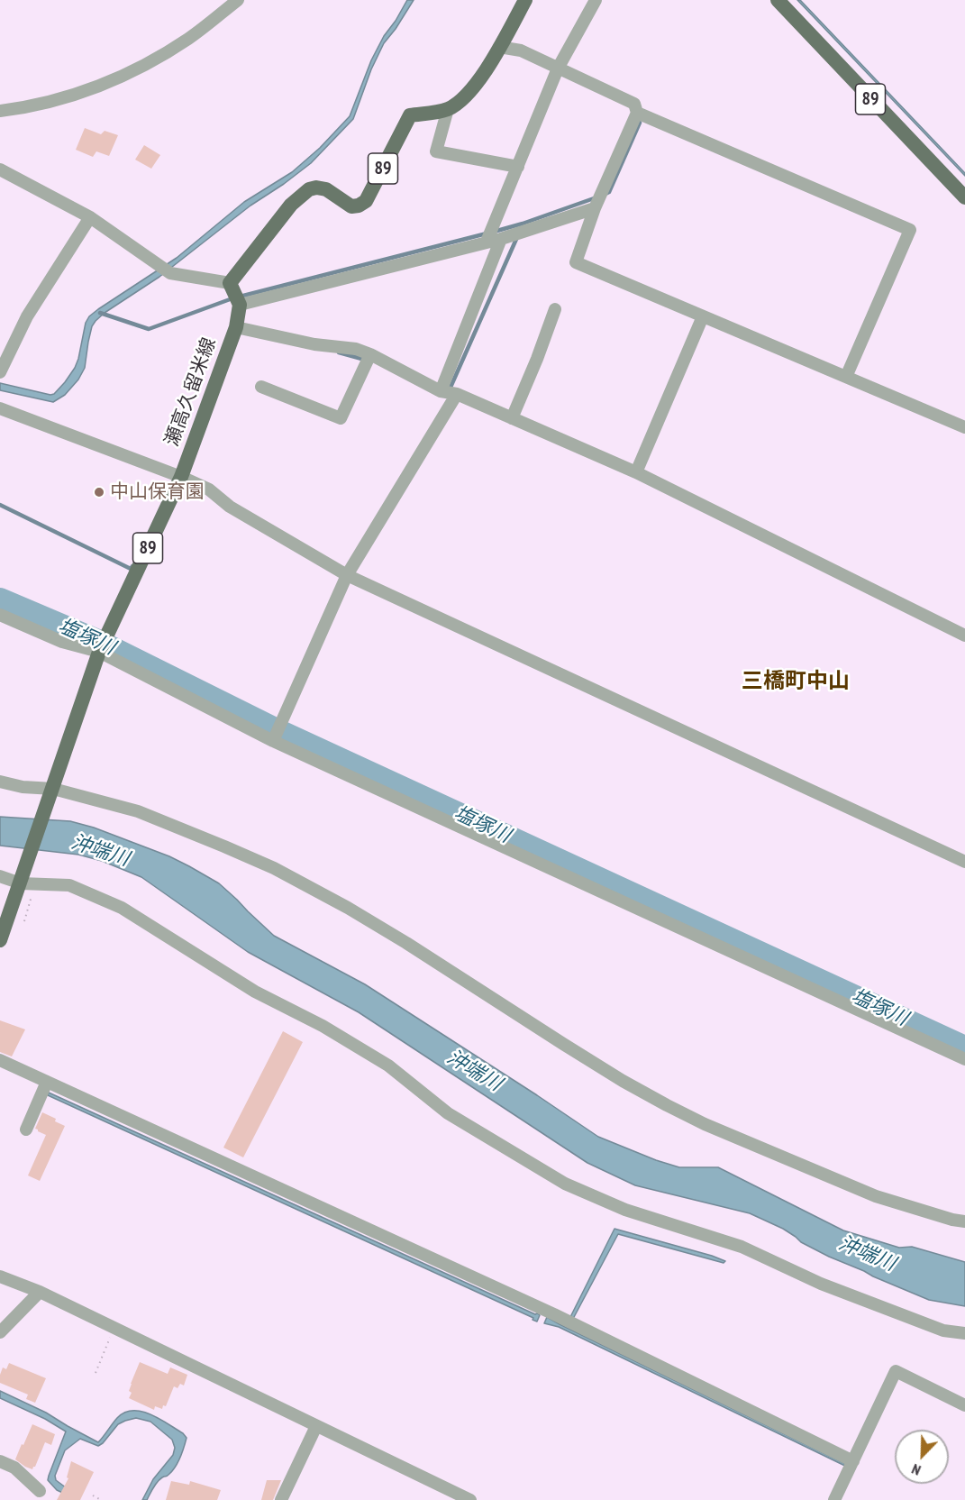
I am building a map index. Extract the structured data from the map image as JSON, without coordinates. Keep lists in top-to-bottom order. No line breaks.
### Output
{"streets":{"main road":["89","瀬高久留米線"]},"districts":["三橋町中山"],"water":["塩塚川","沖端川"],"places":["中山保育園"],"north":"bottom left"}
